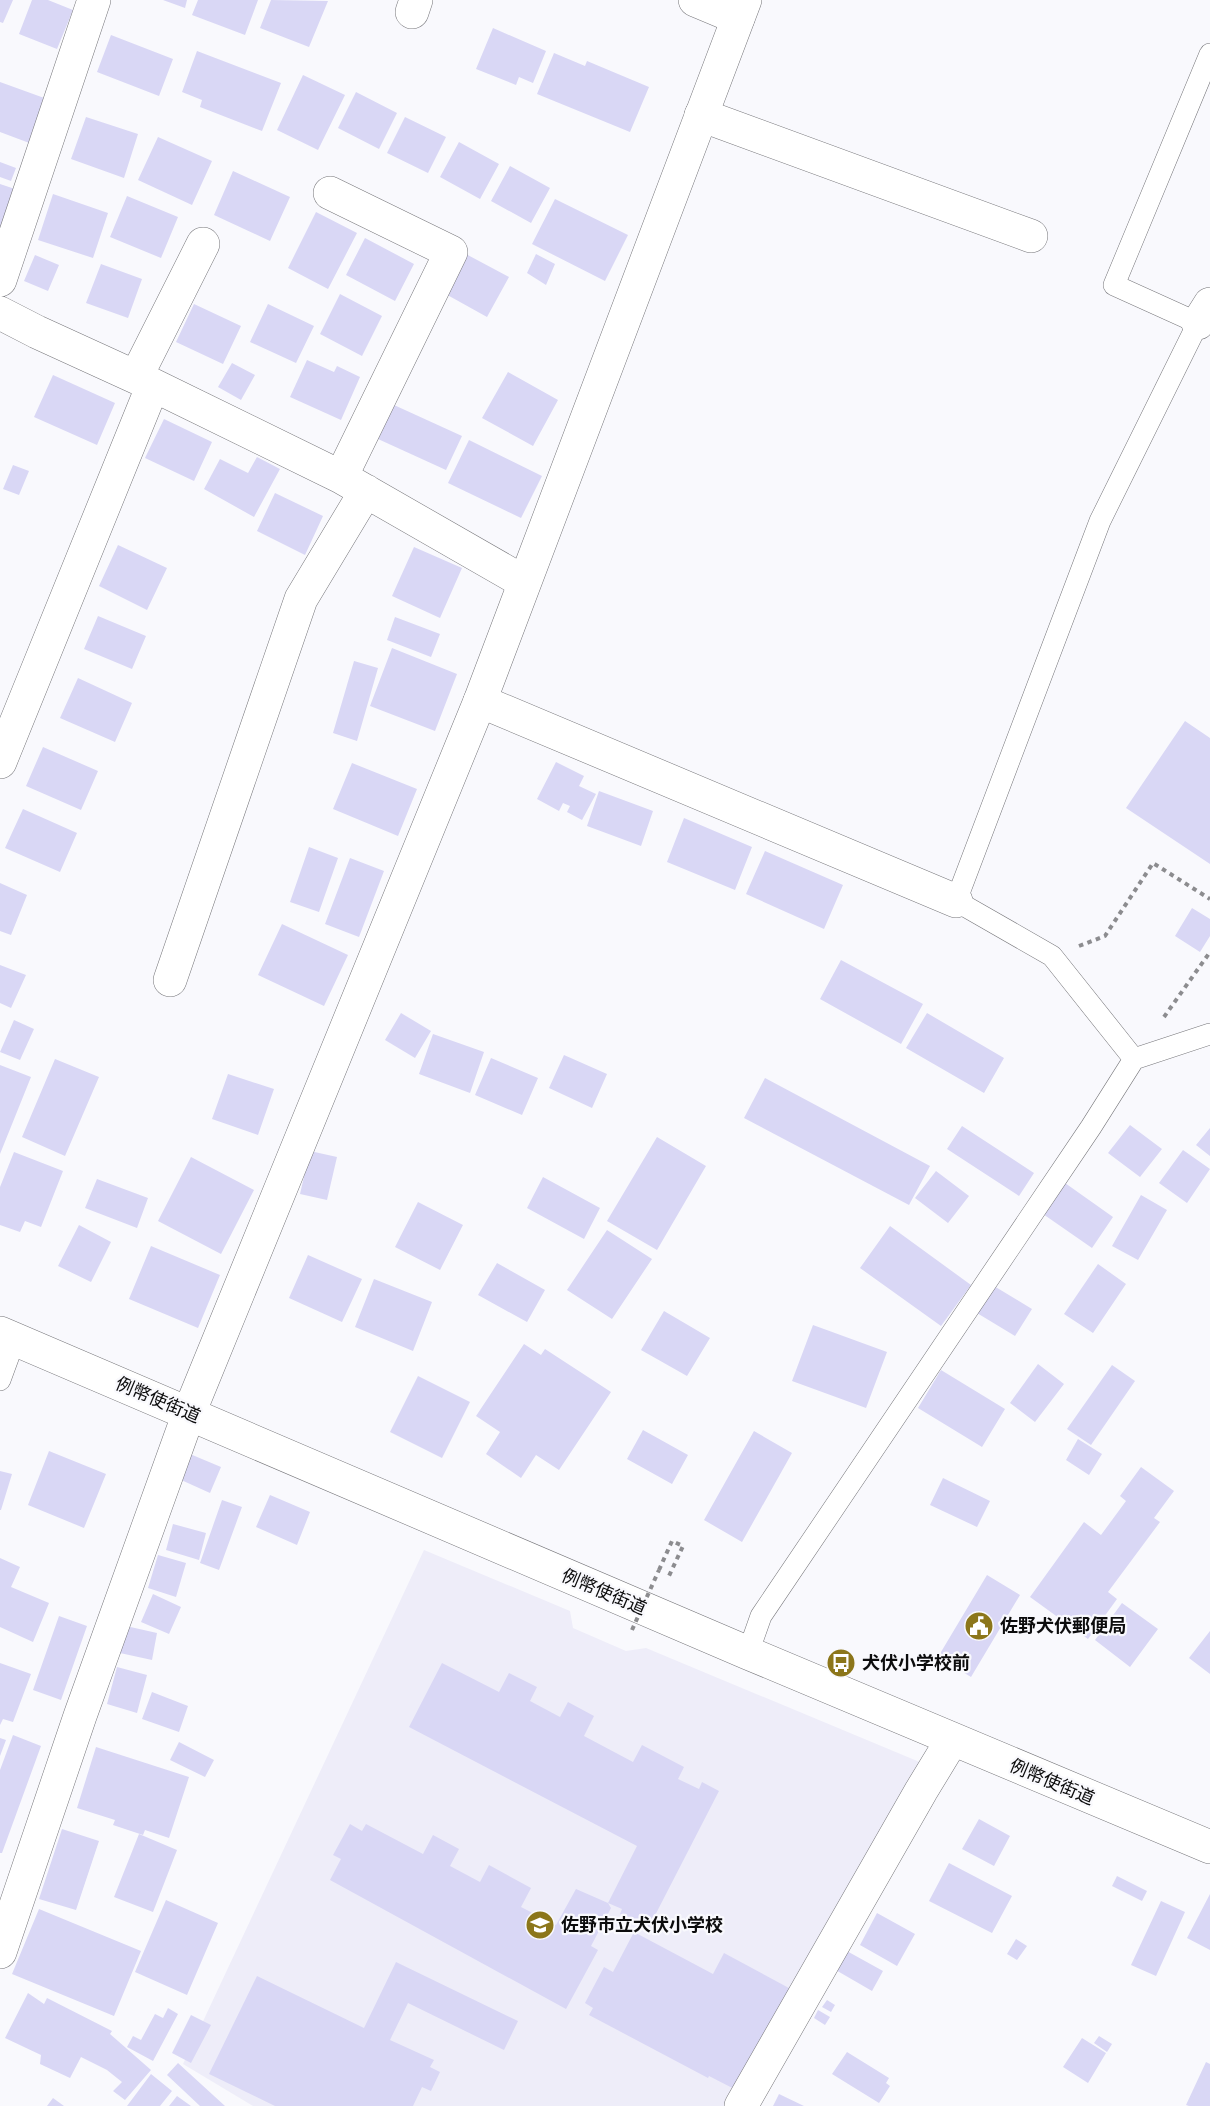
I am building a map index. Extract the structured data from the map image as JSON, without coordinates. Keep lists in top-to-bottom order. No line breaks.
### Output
{"streets":{"street":["例幣使街道"]},"places":{"public building":["佐野犬伏郵便局"],"bus stop":["犬伏小学校前"],"school or university":["佐野市立犬伏小学校"]}}
